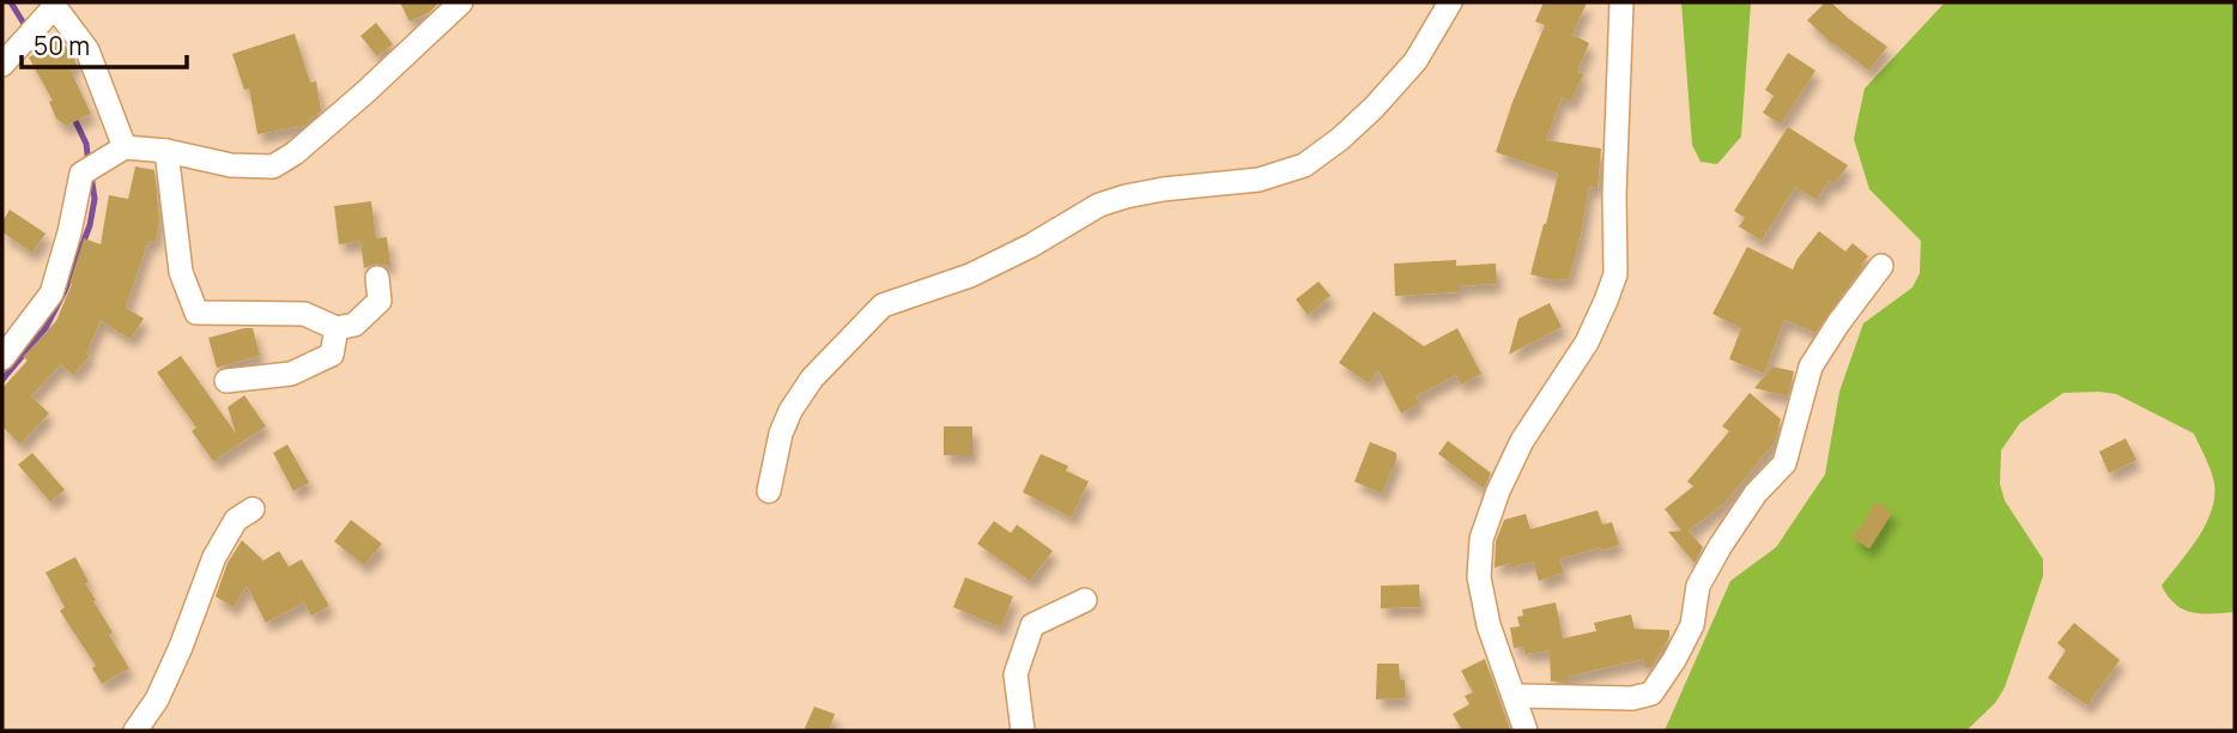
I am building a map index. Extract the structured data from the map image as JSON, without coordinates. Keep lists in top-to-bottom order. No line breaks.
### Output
{"scale_bar":"50 m"}
